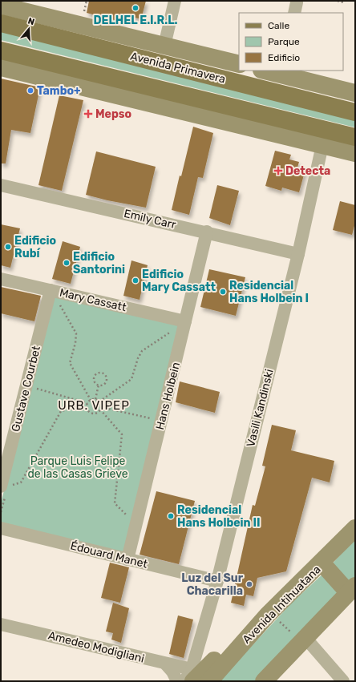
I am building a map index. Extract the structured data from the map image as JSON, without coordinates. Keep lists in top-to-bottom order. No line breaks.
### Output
{"streets":{"main road":["Avenida Primavera","Avenida Intihuatana"],"street":["Emily Carr","Mary Cassatt","Gustave Courbet","Hans Holbein","Vasili Kandinski","Édouard Manet","Amedeo Modigliani"]},"crossings":[["Emily Carr","Hans Holbein"],["Emily Carr","Vasili Kandinski"],["Mary Cassatt","Gustave Courbet"],["Mary Cassatt","Hans Holbein"],["Hans Holbein","Édouard Manet"],["Vasili Kandinski","Édouard Manet"],["Vasili Kandinski","Amedeo Modigliani"]],"districts":["URB. VIPEP"],"parks":["Parque Luis Felipe de las Casas Grieve"],"places":{"other":["DELHEL E.I.R.L.","Tambo+","Edificio Rubí","Edificio Santorini","Edificio Mary Cassatt","Residencial Hans Holbein I","Residencial Hans Holbein II","Luz del Sur Chacarilla"],"health":["Mepso","Detecta"]},"legend":["Calle","Parque","Edificio"],"north":"top"}
